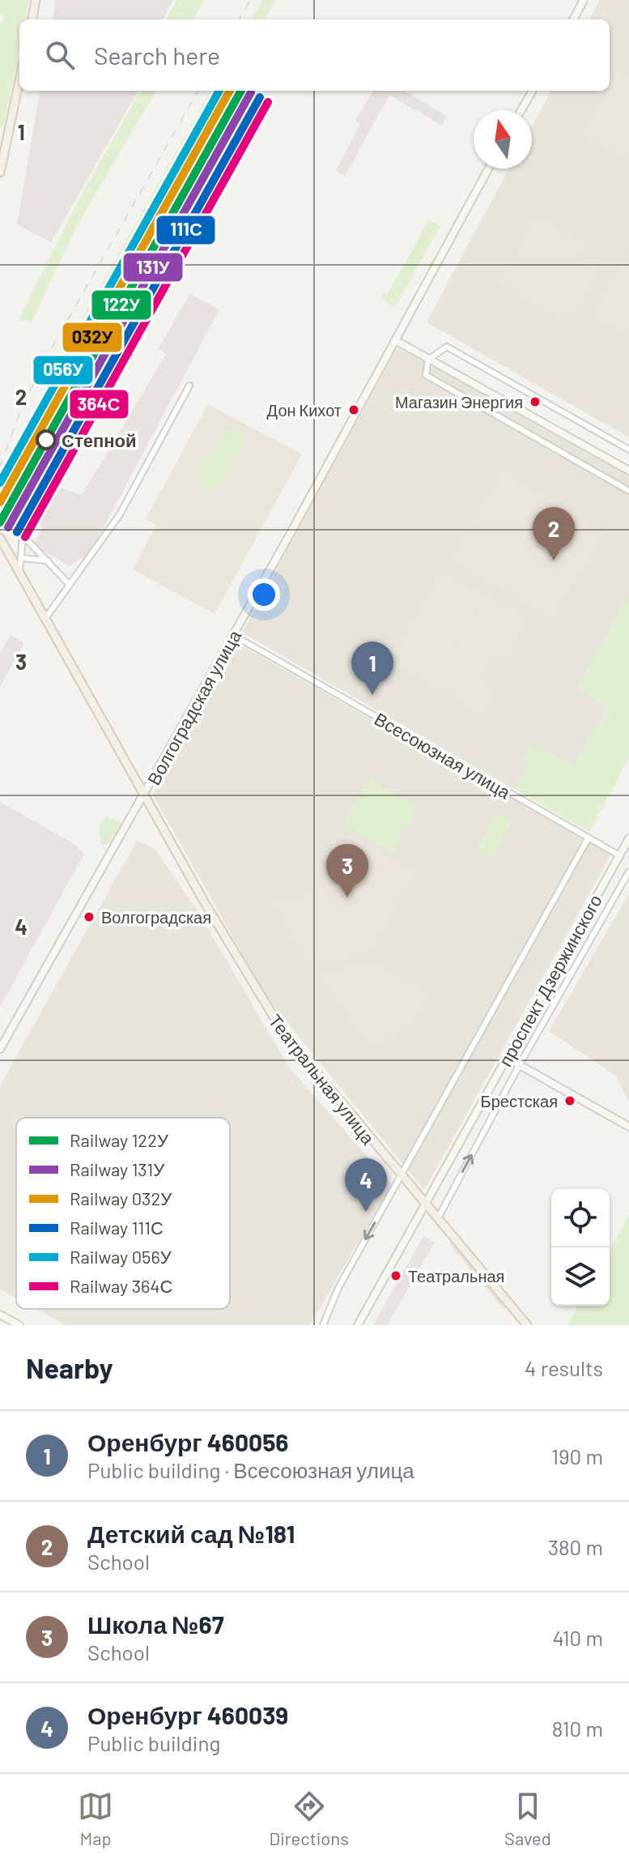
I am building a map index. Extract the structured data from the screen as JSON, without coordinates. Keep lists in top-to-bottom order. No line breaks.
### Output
{"streets":{"main road":["Волгоградская улица","проспект Дзержинского","Театральная улица"],"street":["Всесоюзная улица"]},"crossings":[["Волгоградская улица","Всесоюзная улица"],["Волгоградская улица","Театральная улица"],["Всесоюзная улица","проспект Дзержинского"],["проспект Дзержинского","Театральная улица"]],"places":["Магазин Энергия","Дон Кихот","Степной","Волгоградская","Брестская","Театральная"],"lines":["rail line 122У","rail line 032У","rail line 056У","rail line 131У","rail line 111С","rail line 364С"],"legend":["Railway 122У","Railway 131У","Railway 032У","Railway 111С","Railway 056У","Railway 364С"],"north":"top","page":{"search":"Search here","pins":["2","1","3","4"],"heading":["Nearby","4 results"],"list":[{"mark":"1","name":"Оренбург 460056","note":"Public building · Всесоюзная улица","value":"190 m"},{"mark":"2","name":"Детский сад №181","note":"School","value":"380 m"},{"mark":"3","name":"Школа №67","note":"School","value":"410 m"},{"mark":"4","name":"Оренбург 460039","note":"Public building","value":"810 m"}],"nav":["Map","Directions","Saved"]},"grid":{"rows":["1","2","3","4"]}}
